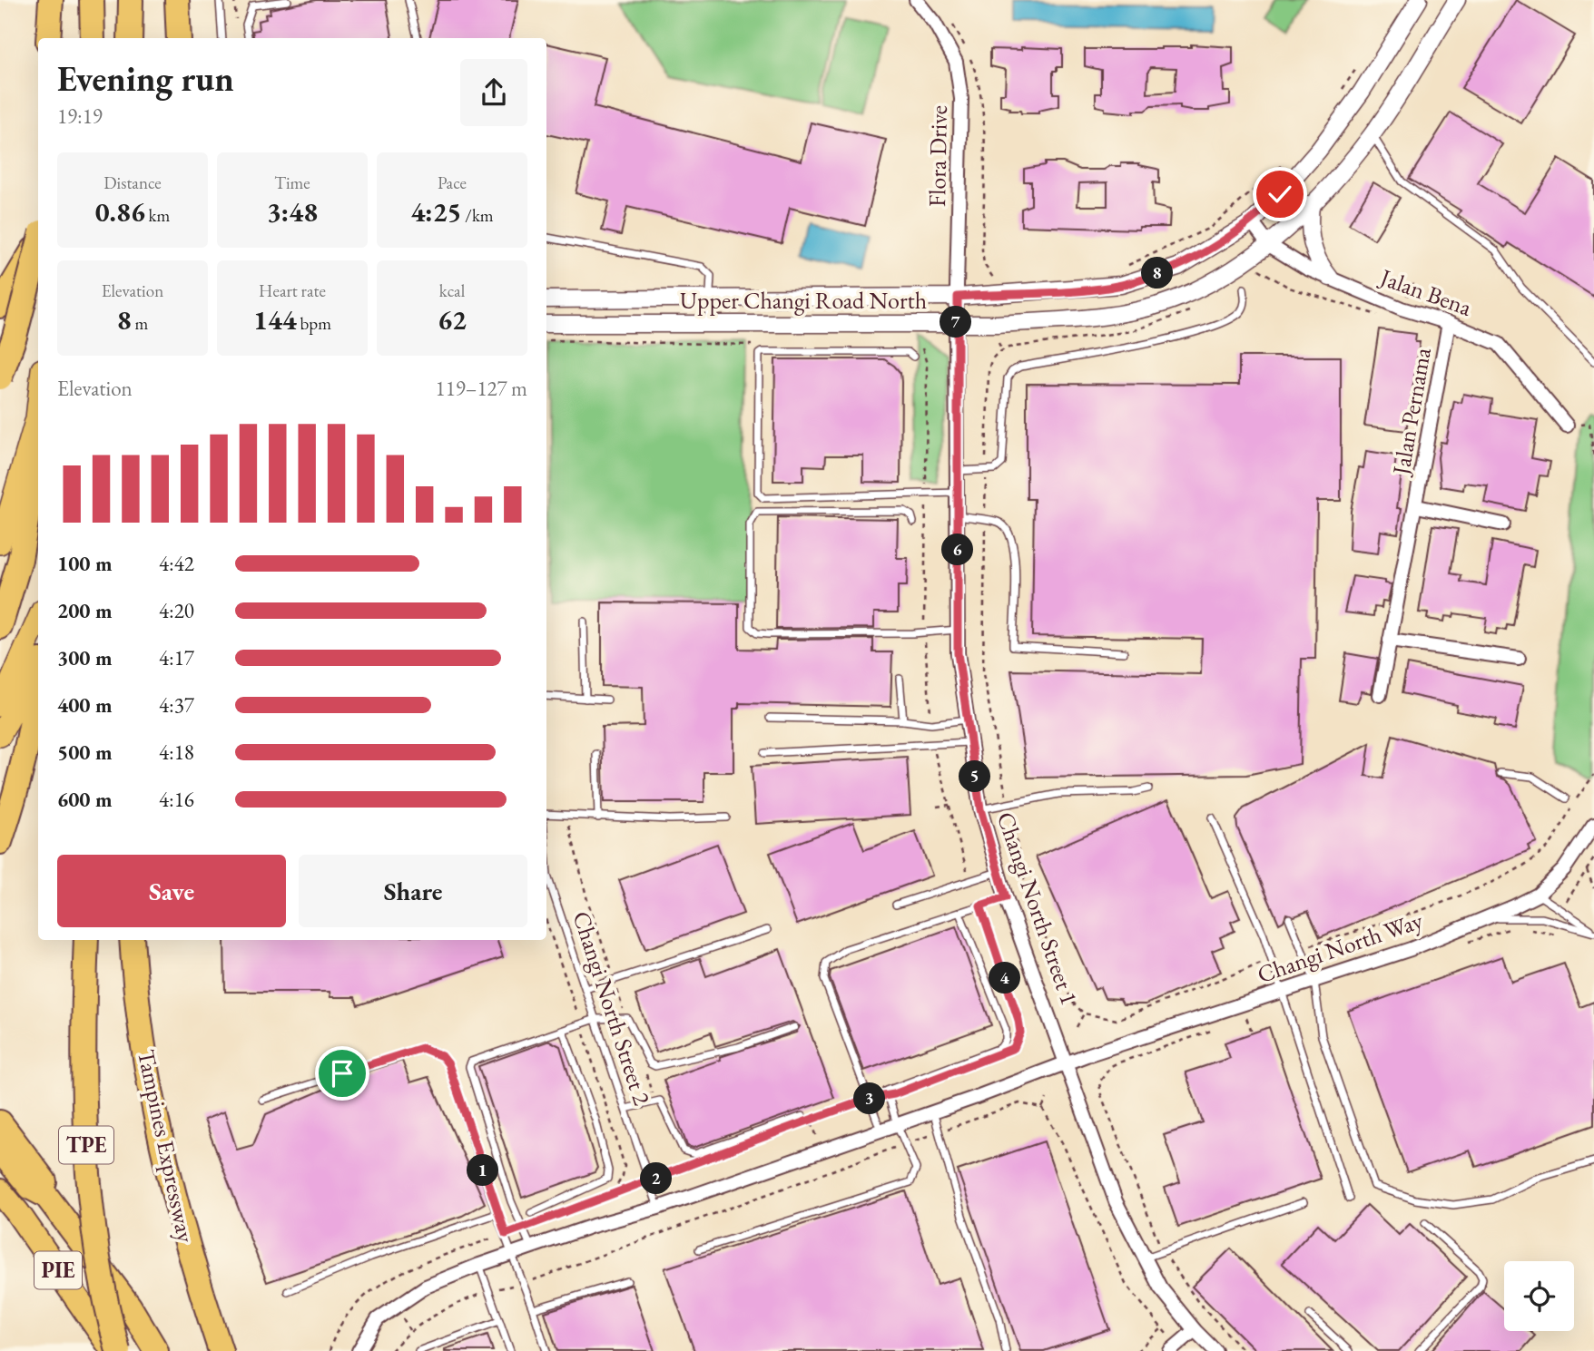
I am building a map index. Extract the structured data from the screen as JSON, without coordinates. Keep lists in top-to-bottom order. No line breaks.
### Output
{"streets":{"highway":["TPE","Tampines Expressway","PIE"],"street":["Flora Drive","Jalan Bena","Upper Changi Road North","Jalan Pernama","Changi North Street 1","Changi North Way"],"lane":["Changi North Street 2"]},"crossings":[["Flora Drive","Upper Changi Road North"],["Flora Drive","Changi North Street 1"],["Jalan Bena","Upper Changi Road North"],["Jalan Bena","Jalan Pernama"],["Upper Changi Road North","Changi North Street 1"],["Changi North Street 1","Changi North Way"],["Changi North Way","Changi North Street 2"],["TPE","PIE"]],"page":{"heading":["Evening run","19:19"],"stats":[["Distance","0.86 km"],["Time","3:48"],["Pace","4:25 /km"],["Elevation","8 m"],["Heart rate","144 bpm"],["kcal","62"]],"pins":["8","7","6","5","4","3","1","2"],"chart":["Elevation","119–127 m"],"list":[{"name":"100 m","note":"4:42"},{"name":"200 m","note":"4:20"},{"name":"300 m","note":"4:17"},{"name":"400 m","note":"4:37"},{"name":"500 m","note":"4:18"},{"name":"600 m","note":"4:16"}],"buttons":["Save","Share"]}}
